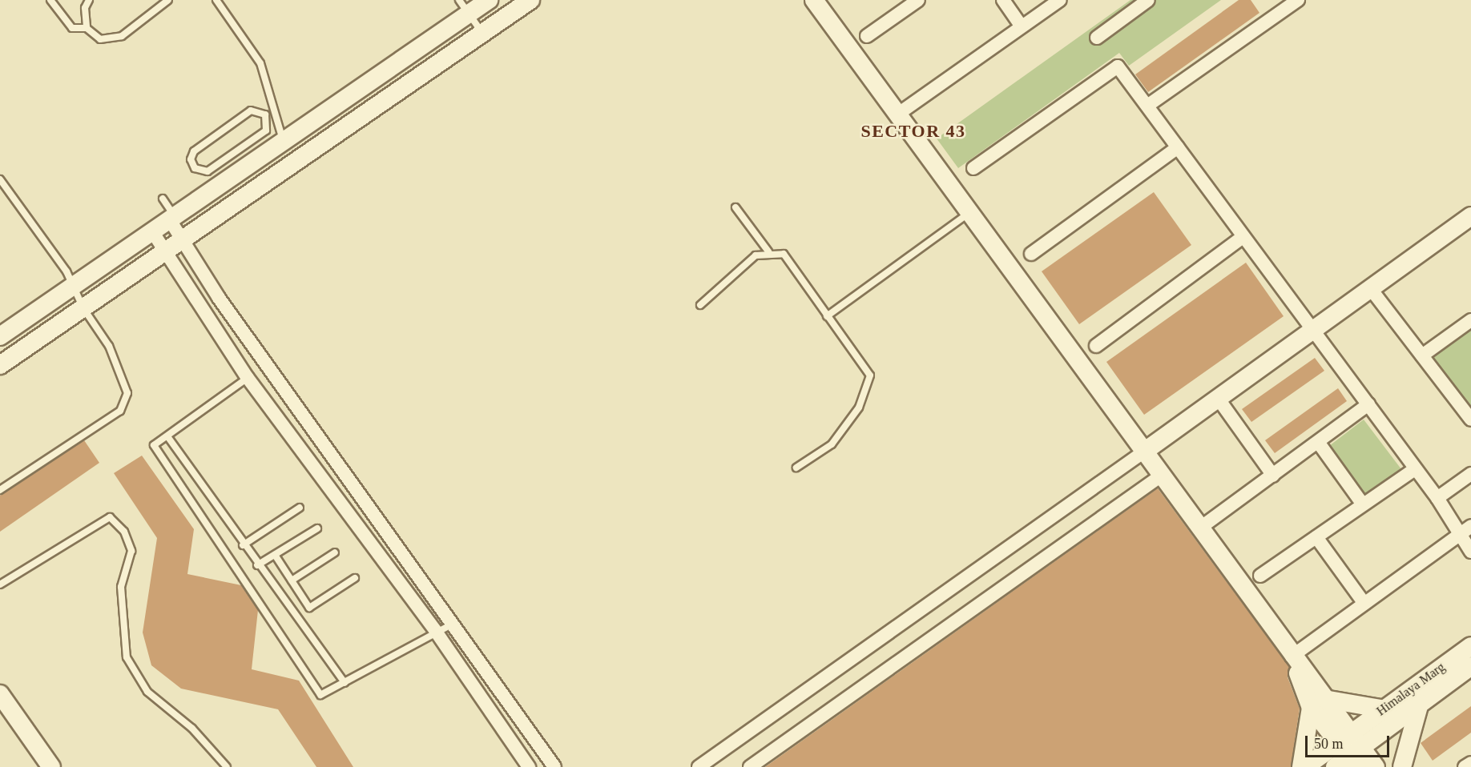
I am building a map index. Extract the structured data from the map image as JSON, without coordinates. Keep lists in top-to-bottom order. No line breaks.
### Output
{"streets":{"street":["Himalaya Marg"]},"districts":["SECTOR 43"],"scale_bar":"50 m"}
